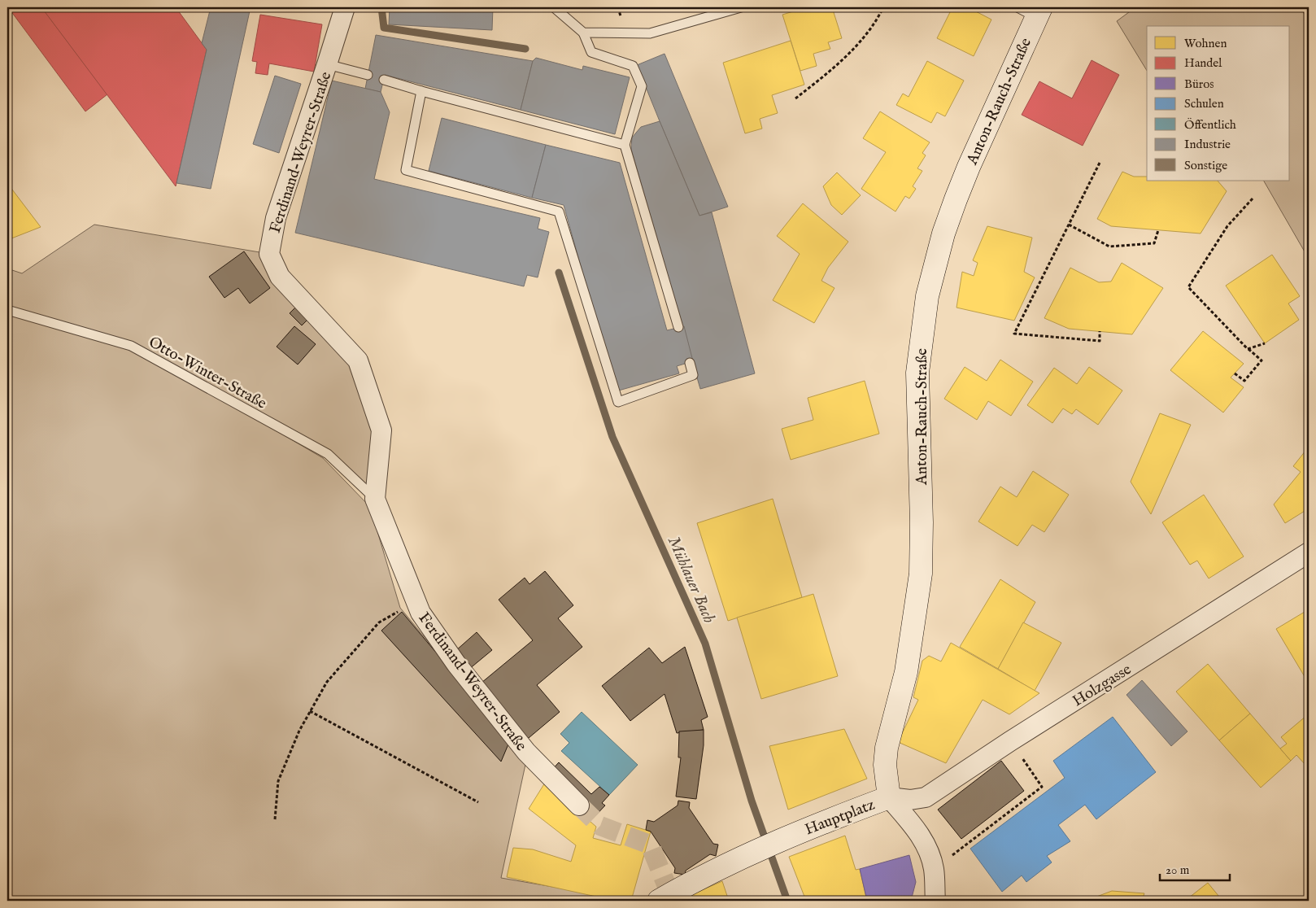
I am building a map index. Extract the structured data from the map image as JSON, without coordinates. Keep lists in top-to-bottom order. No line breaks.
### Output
{"streets":{"main road":["Anton-Rauch-Straße","Hauptplatz"],"street":["Ferdinand-Weyrer-Straße","Holzgasse"],"lane":["Otto-Winter-Straße"]},"crossings":[["Anton-Rauch-Straße","Holzgasse"],["Anton-Rauch-Straße","Hauptplatz"],["Ferdinand-Weyrer-Straße","Otto-Winter-Straße"],["Holzgasse","Hauptplatz"]],"water":["Mühlauer Bach"],"legend":["Wohnen","Handel","Büros","Schulen","Öffentlich","Industrie","Sonstige"],"scale_bar":"20 m"}
